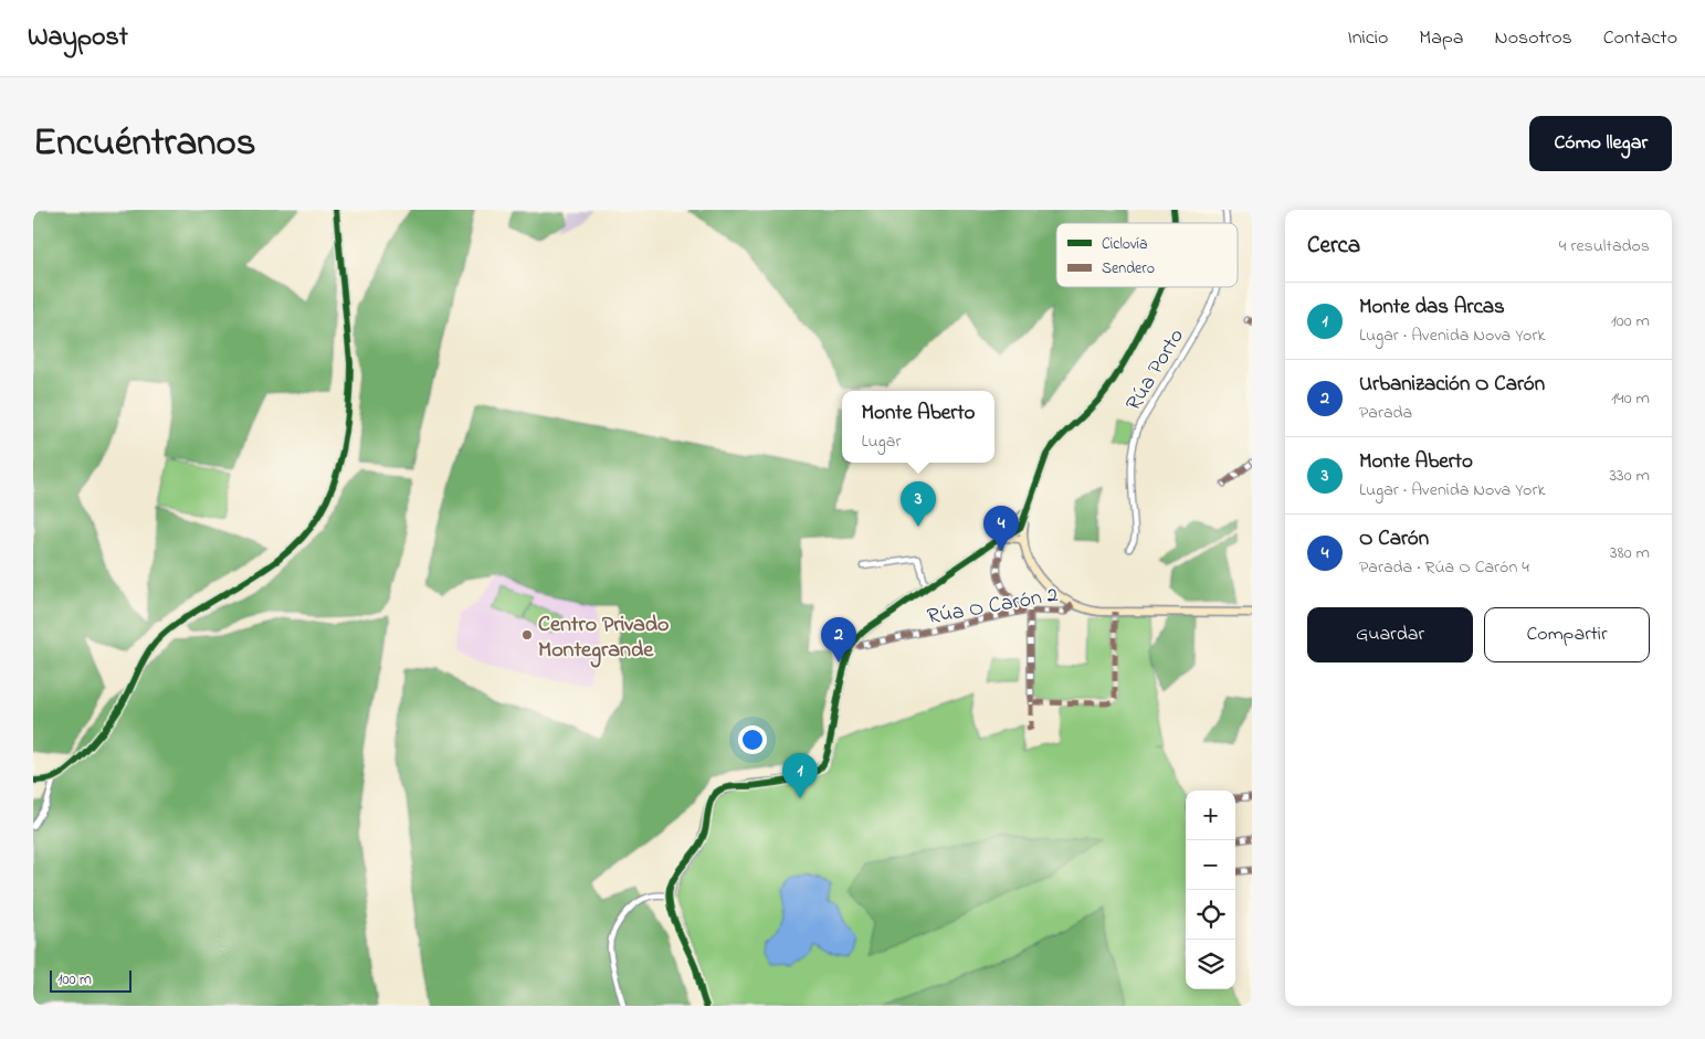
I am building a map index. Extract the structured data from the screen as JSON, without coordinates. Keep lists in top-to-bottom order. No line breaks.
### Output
{"streets":{"street":["Rúa Porto","Rúa O Carón 2"]},"places":["Centro Privado Montegrande"],"legend":["Ciclovía","Sendero"],"scale_bar":"100 m","page":{"header":"Waypost","nav":["Inicio","Mapa","Nosotros","Contacto"],"title":"Encuéntranos","buttons":["Cómo llegar",["Guardar","Compartir"]],"heading":["Cerca","4 resultados"],"list":[{"mark":"1","name":"Monte das Arcas","note":"Lugar · Avenida Nova York","value":"100 m"},{"mark":"2","name":"Urbanización O Carón","note":"Parada","value":"140 m"},{"mark":"3","name":"Monte Aberto","note":"Lugar · Avenida Nova York","value":"330 m"},{"mark":"4","name":"O Carón","note":"Parada · Rúa O Carón 4","value":"380 m"}],"popup":["Monte Aberto","Lugar"],"pins":["3","4","2","1"],"map_buttons":["+","−"],"scale":"100 m"}}
